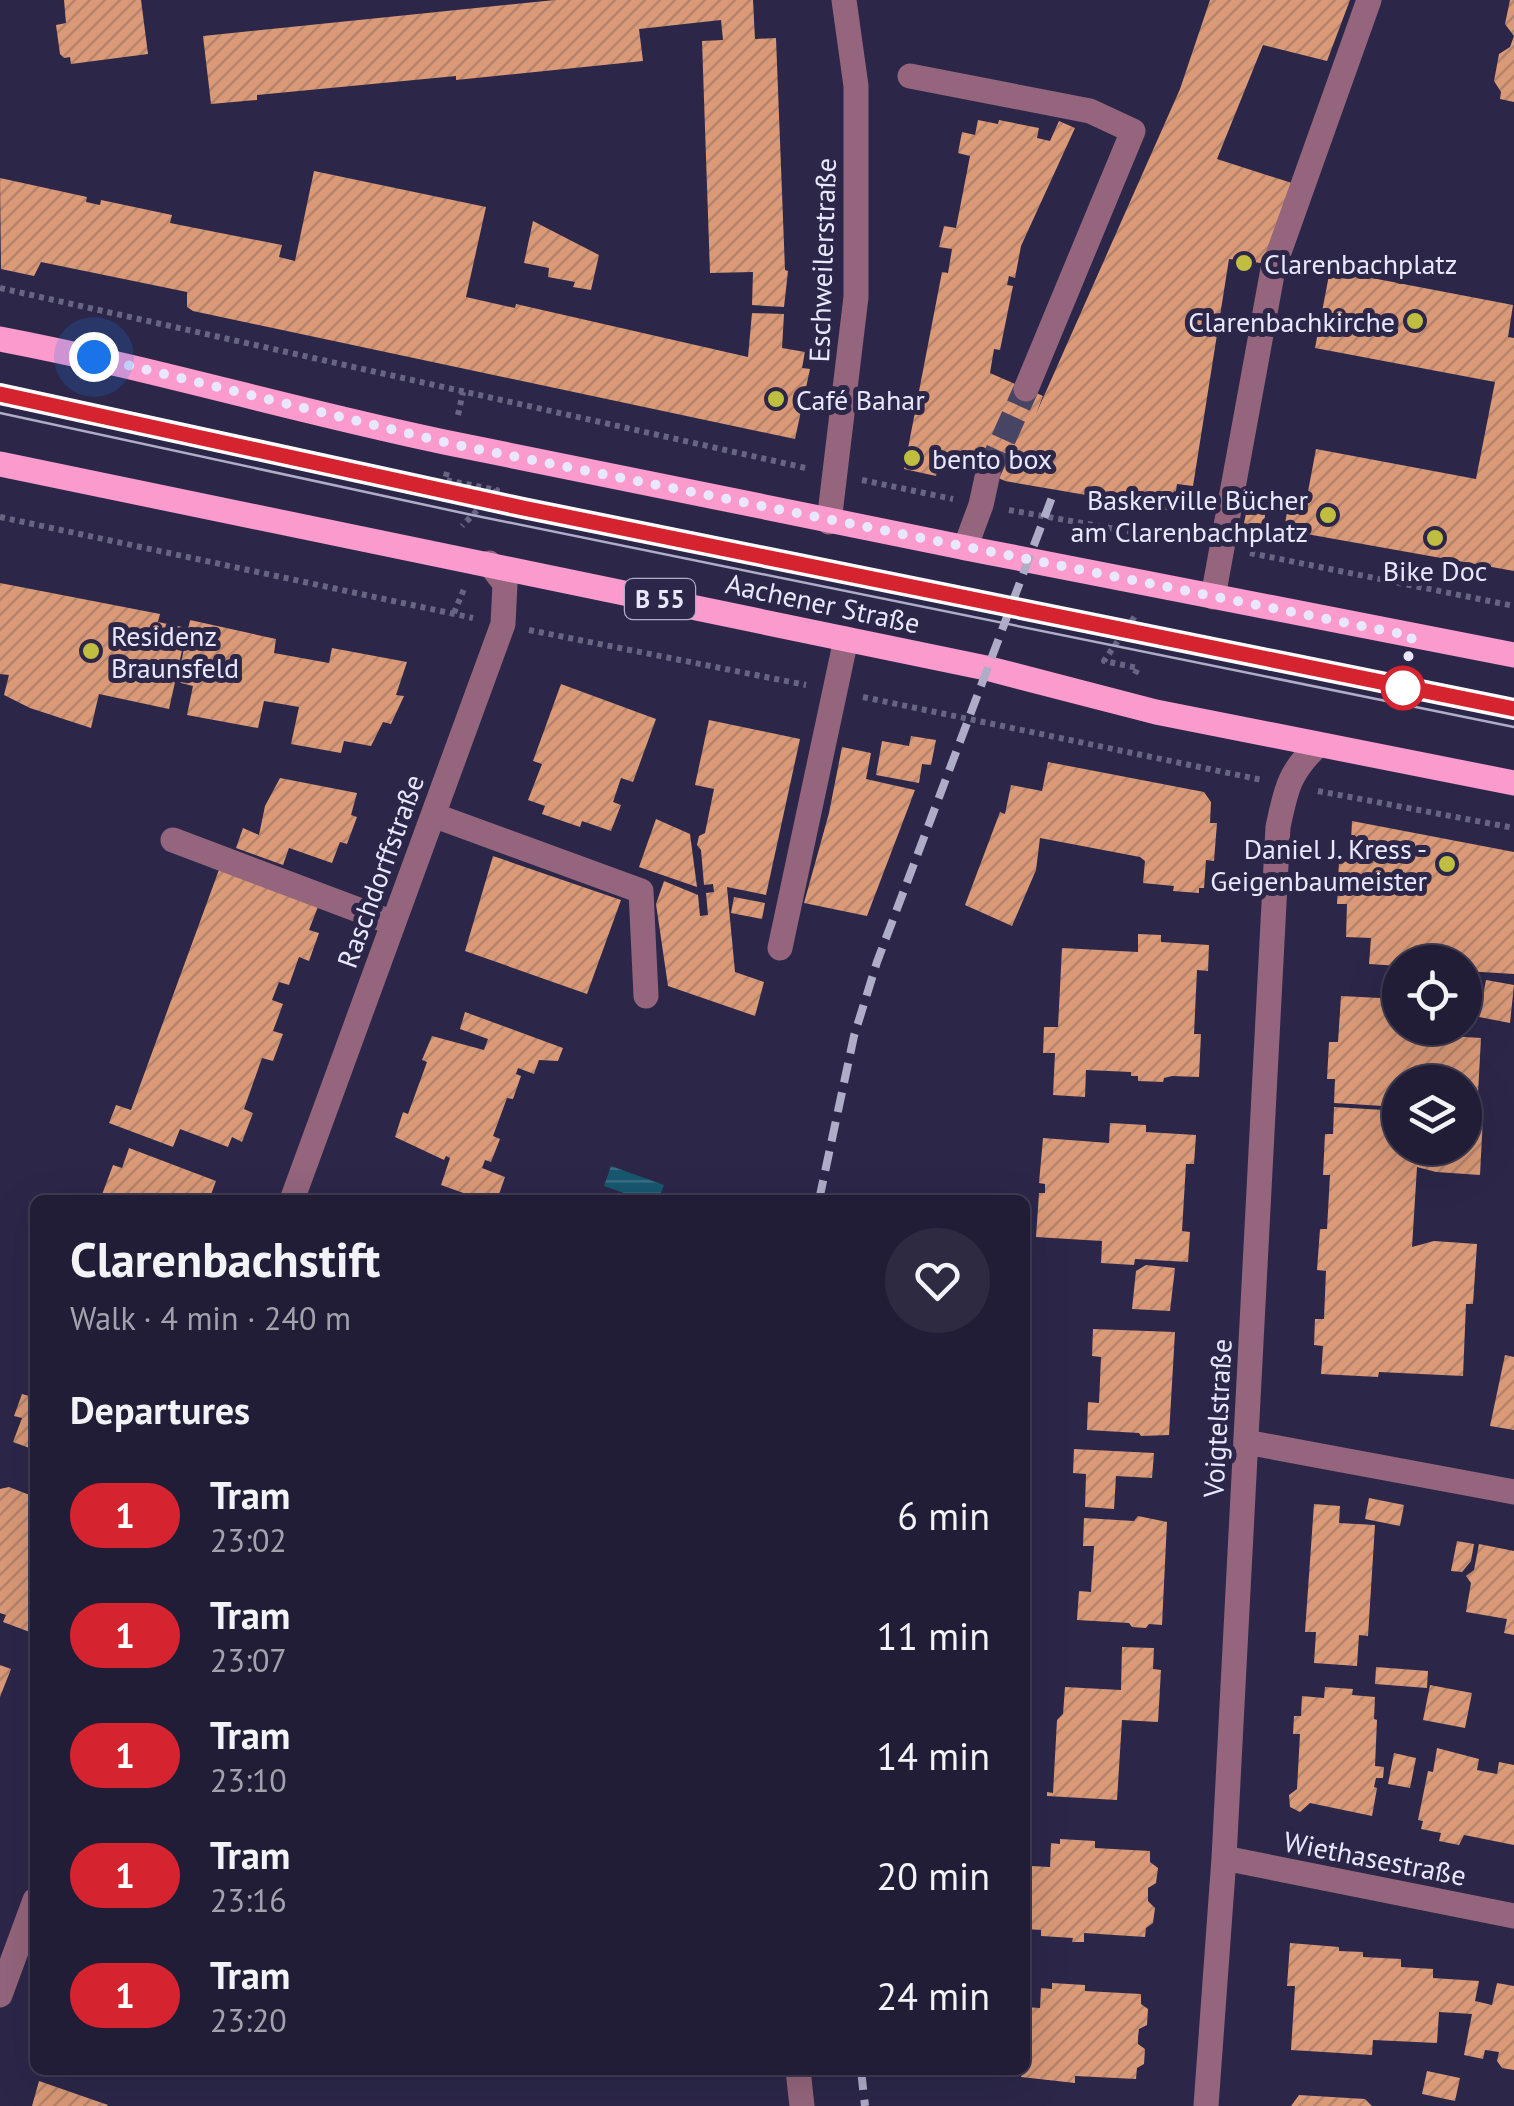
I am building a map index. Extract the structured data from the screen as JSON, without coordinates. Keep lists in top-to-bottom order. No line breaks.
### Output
{"streets":{"main road":["B 55","Aachener Straße"],"street":["Eschweilerstraße","Raschdorffstraße","Voigtelstraße","Wiethasestraße"]},"crossings":[["Aachener Straße","Raschdorffstraße"],["Aachener Straße","Voigtelstraße"],["Voigtelstraße","Wiethasestraße"]],"places":["Clarenbachplatz","Clarenbachkirche","Café Bahar","bento box","Baskerville Bücher am Clarenbachplatz","Bike Doc","Residenz Braunsfeld","Daniel J. Kress - Geigenbaumeister"],"lines":["tram line 1"],"page":{"heading":[["Clarenbachstift","Walk · 4 min · 240 m"],"Departures"],"list":[{"mark":"1","name":"Tram","note":"23:02","value":"6 min"},{"mark":"1","name":"Tram","note":"23:07","value":"11 min"},{"mark":"1","name":"Tram","note":"23:10","value":"14 min"},{"mark":"1","name":"Tram","note":"23:16","value":"20 min"},{"mark":"1","name":"Tram","note":"23:20","value":"24 min"}]}}
